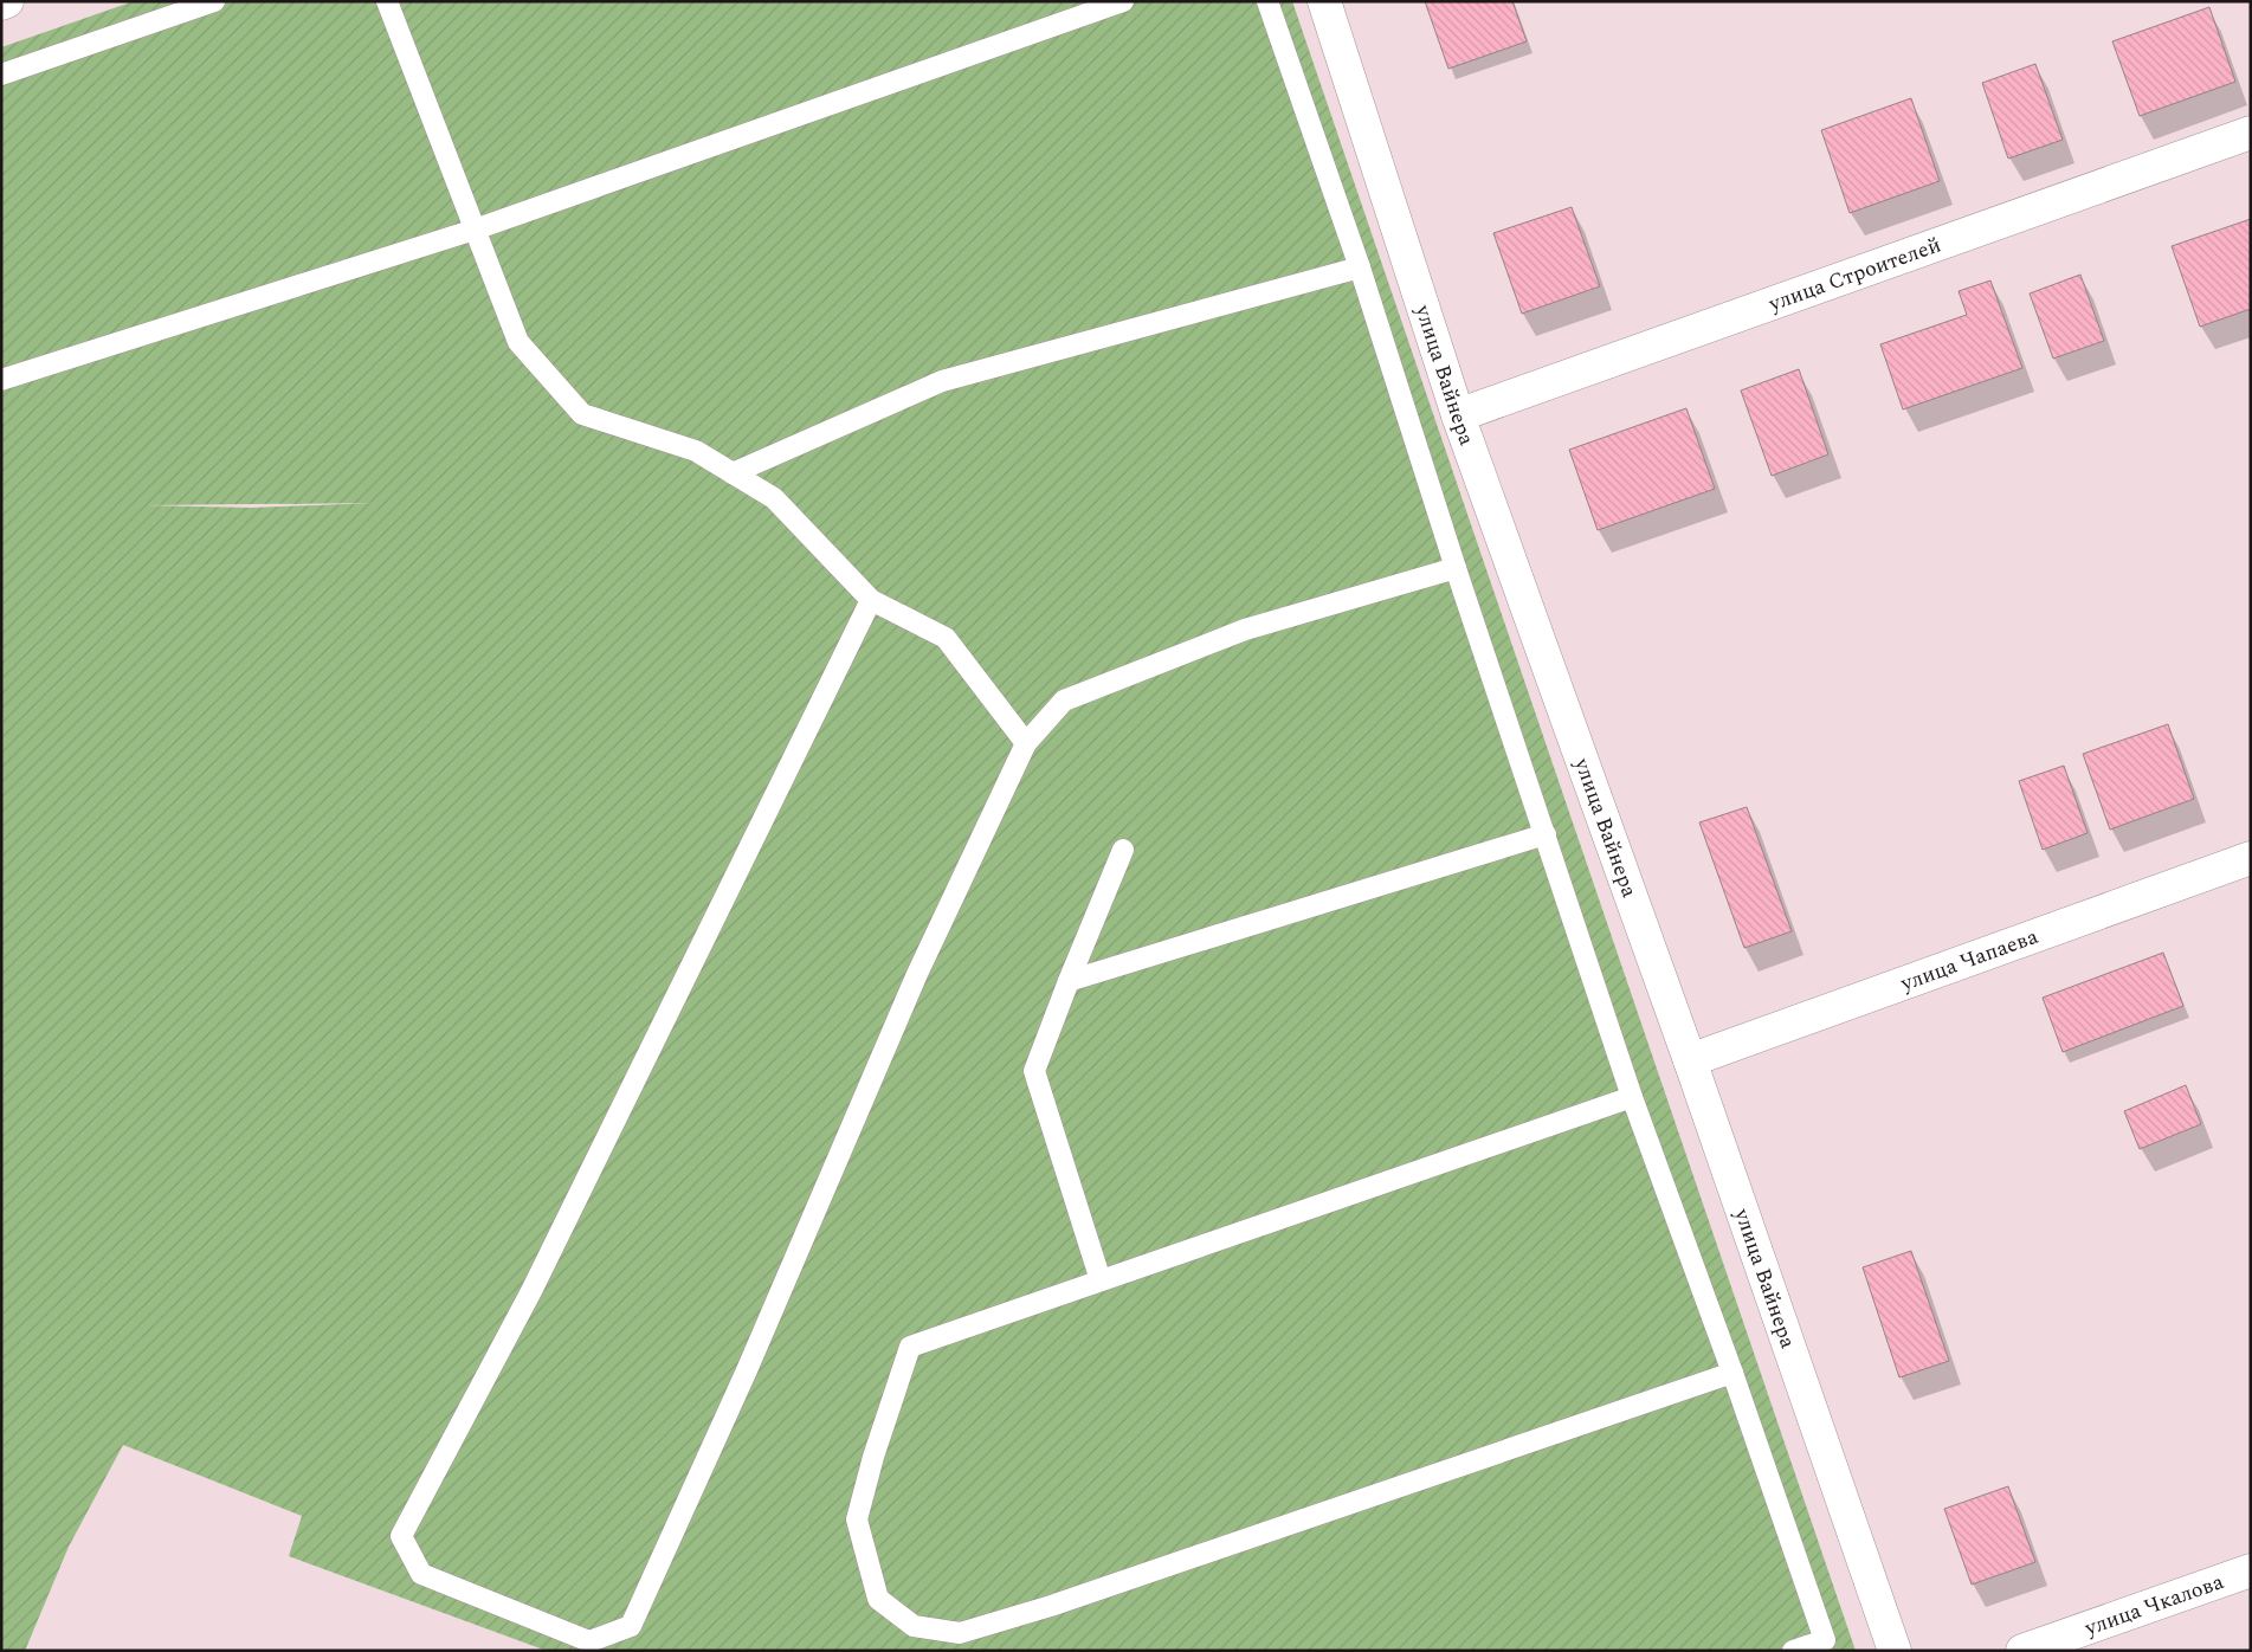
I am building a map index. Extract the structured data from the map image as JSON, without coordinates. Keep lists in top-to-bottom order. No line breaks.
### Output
{"streets":{"street":["улица Строителей","улица Вайнера","улица Чапаева","улица Чкалова"]},"crossings":[["улица Строителей","улица Вайнера"],["улица Вайнера","улица Чапаева"]]}
